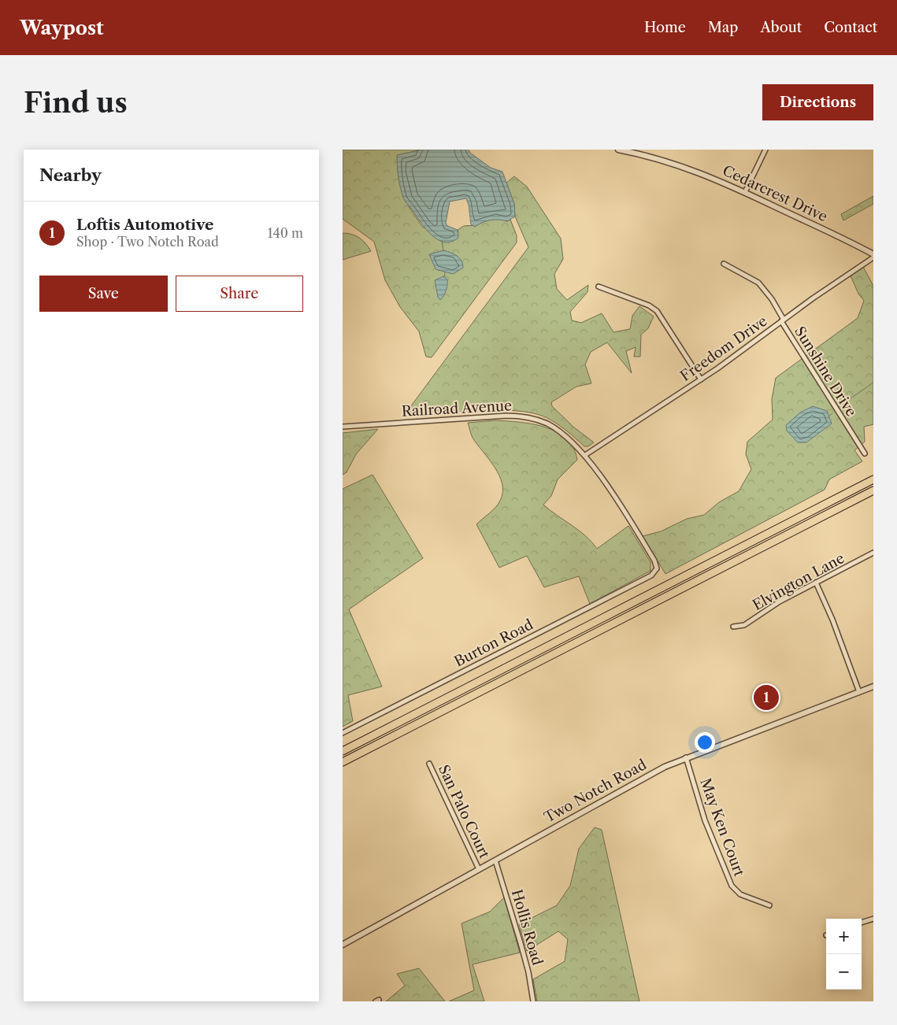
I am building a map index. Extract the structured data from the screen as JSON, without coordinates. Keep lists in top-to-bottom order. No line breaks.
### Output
{"streets":{"street":["Cedarcrest Drive","Freedom Drive","Sunshine Drive","Railroad Avenue","Elvington Lane","Burton Road","Two Notch Road","San Palo Court","May Ken Court","Hollis Road"]},"crossings":[["Freedom Drive","Sunshine Drive"],["Freedom Drive","Railroad Avenue"],["Railroad Avenue","Burton Road"],["Two Notch Road","San Palo Court"],["Two Notch Road","May Ken Court"],["Two Notch Road","Hollis Road"]],"page":{"header":"Waypost","nav":["Home","Map","About","Contact"],"buttons":["Directions",["Save","Share"]],"title":"Find us","heading":"Nearby","list":[{"mark":"1","name":"Loftis Automotive","note":"Shop · Two Notch Road","value":"140 m"}],"pins":"1","map_buttons":["+","−"]}}
